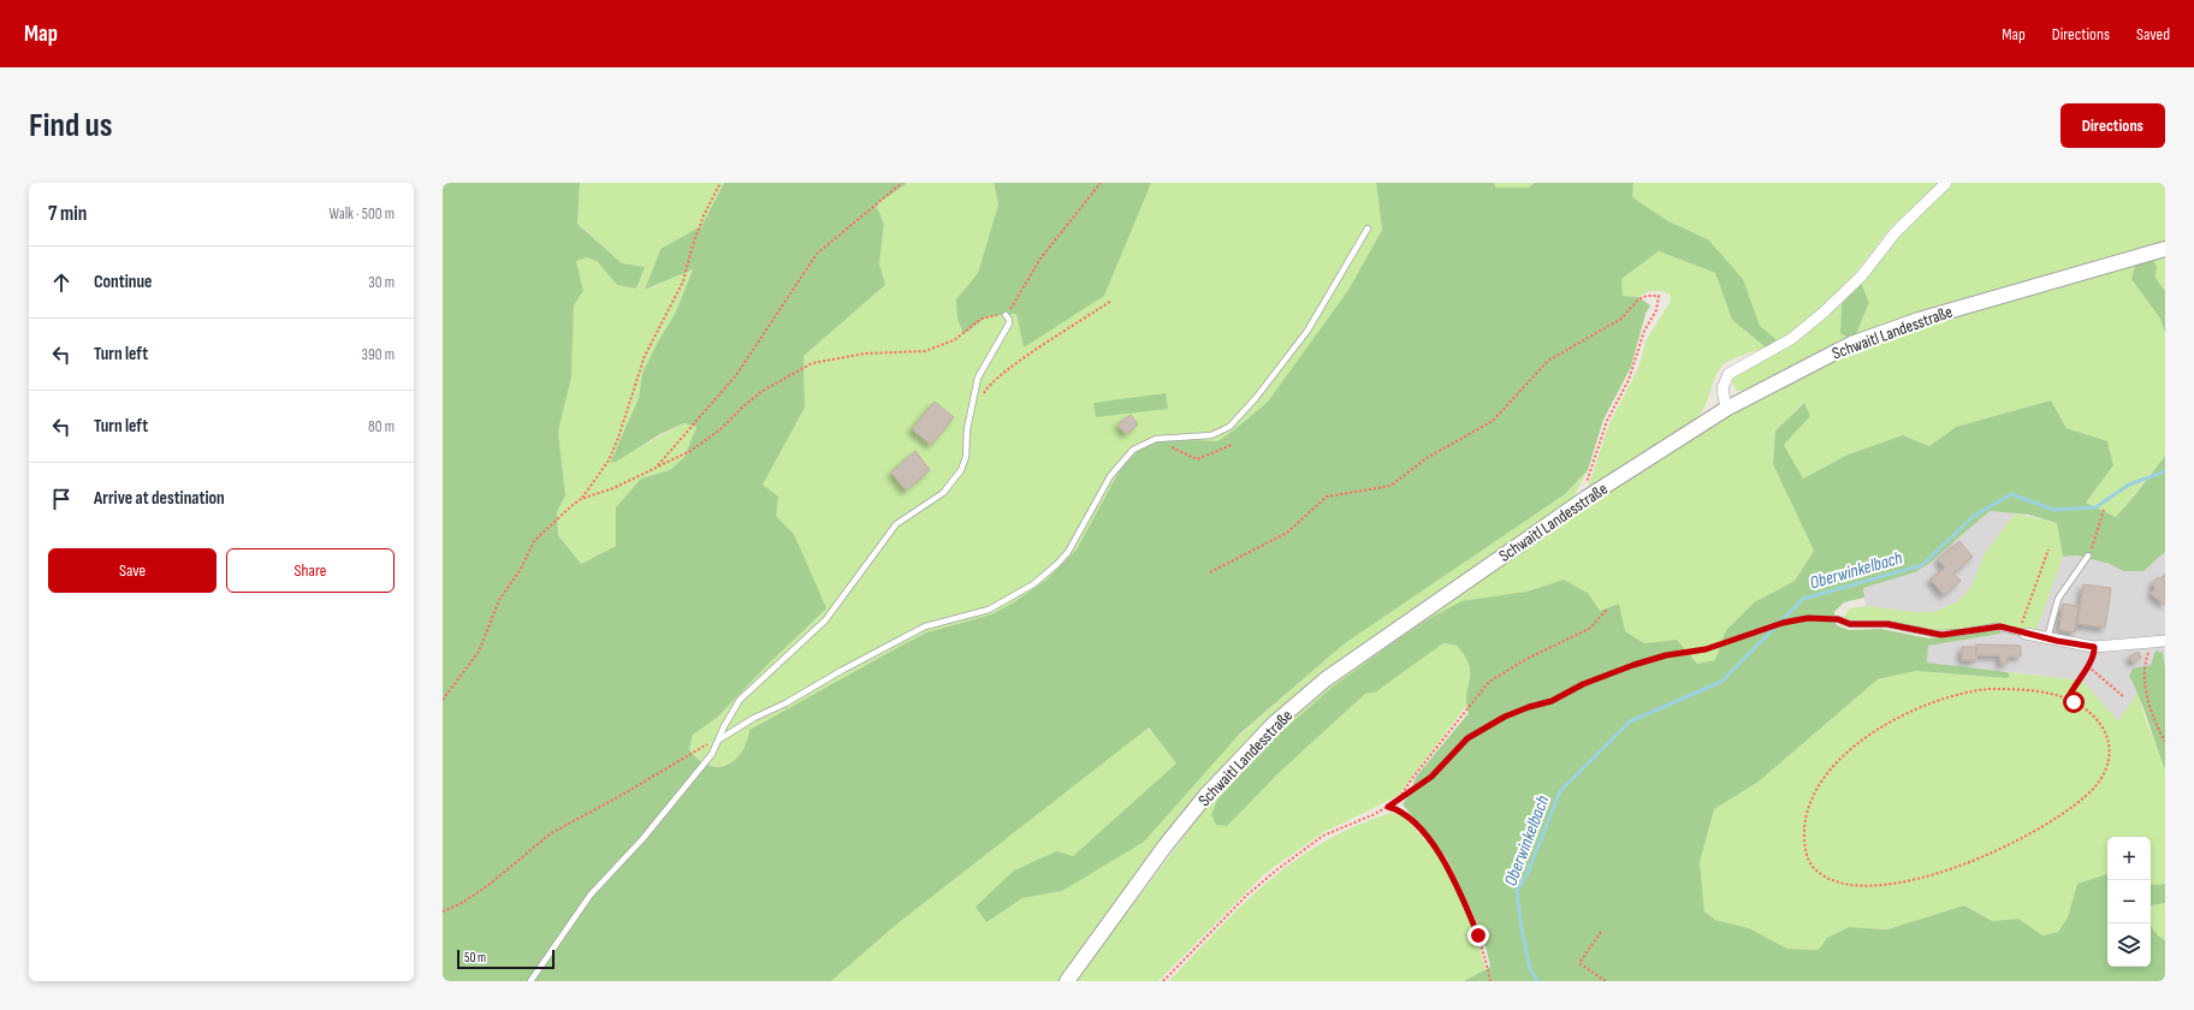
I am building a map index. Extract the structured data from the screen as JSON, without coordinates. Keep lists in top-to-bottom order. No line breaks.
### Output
{"streets":{"street":["Schwaitl Landesstraße"]},"water":["Oberwinkelbach"],"scale_bar":"50 m","page":{"header":"Map","nav":["Map","Directions","Saved"],"buttons":["Directions",["Save","Share"]],"title":"Find us","heading":["7 min","Walk · 500 m"],"list":[["Continue","30 m"],["Turn left","390 m"],["Turn left","80 m"],"Arrive at destination"],"map_buttons":["+","−"],"scale":"50 m"}}
